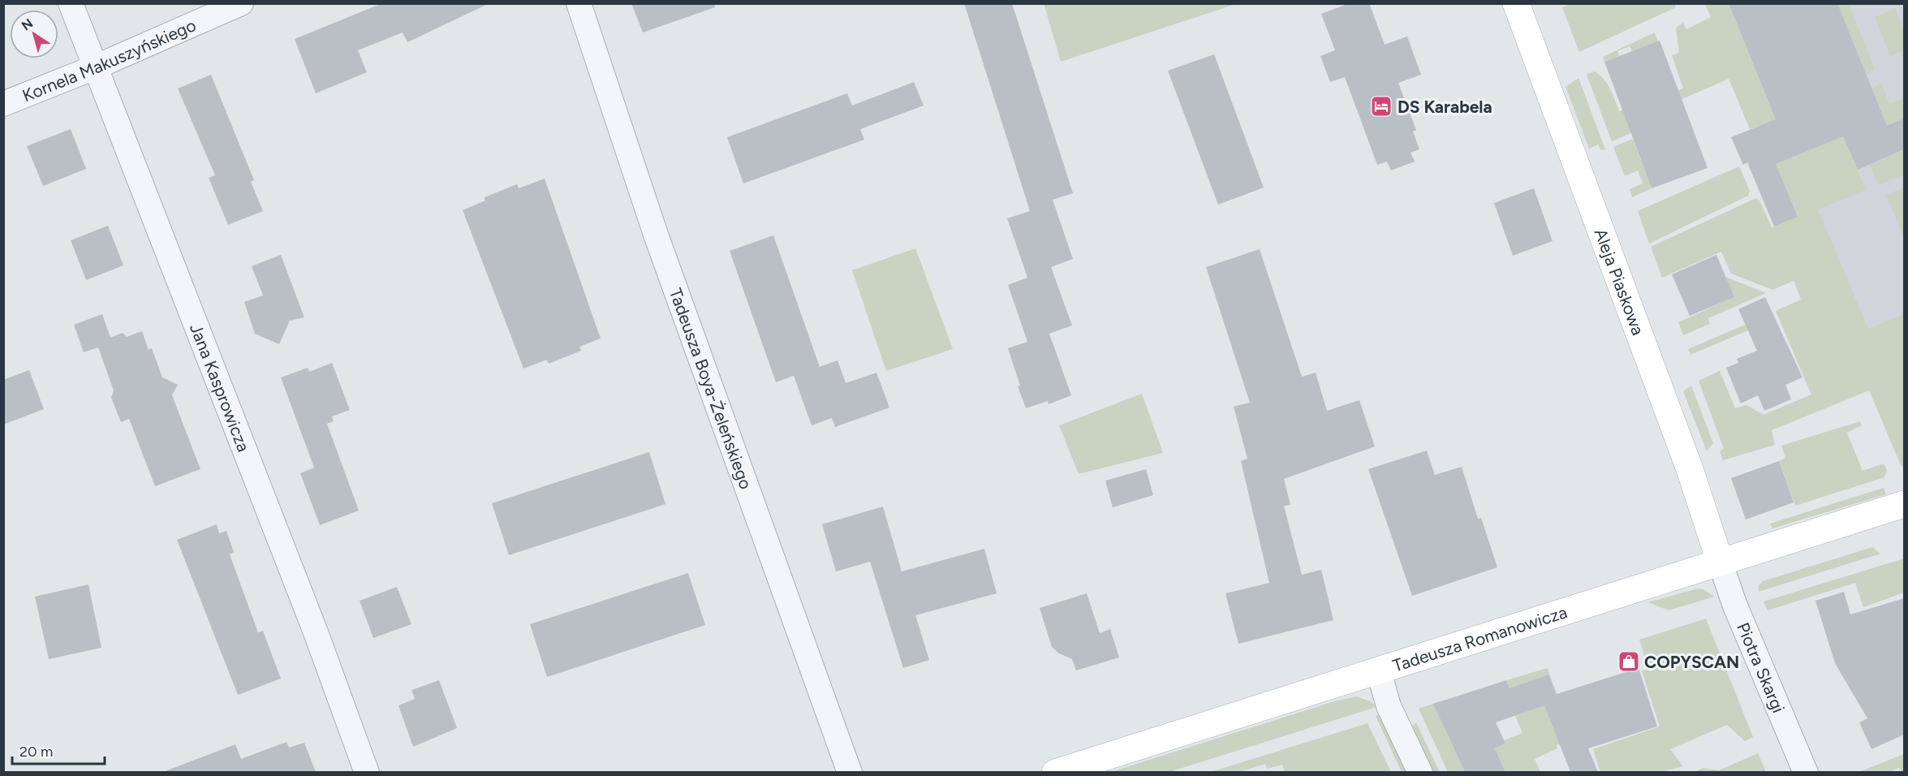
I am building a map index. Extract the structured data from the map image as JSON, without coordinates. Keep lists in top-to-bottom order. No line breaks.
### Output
{"streets":{"street":["Kornela Makuszyńskiego","Aleja Piaskowa","Jana Kasprowicza","Tadeusza Boya-Żeleńskiego","Tadeusza Romanowicza","Piotra Skargi"]},"crossings":[["Kornela Makuszyńskiego","Jana Kasprowicza"],["Aleja Piaskowa","Tadeusza Romanowicza"],["Aleja Piaskowa","Piotra Skargi"],["Tadeusza Romanowicza","Piotra Skargi"]],"places":{"hotel":["DS Karabela"],"shop":["COPYSCAN"]},"scale_bar":"20 m","north":"top left"}
